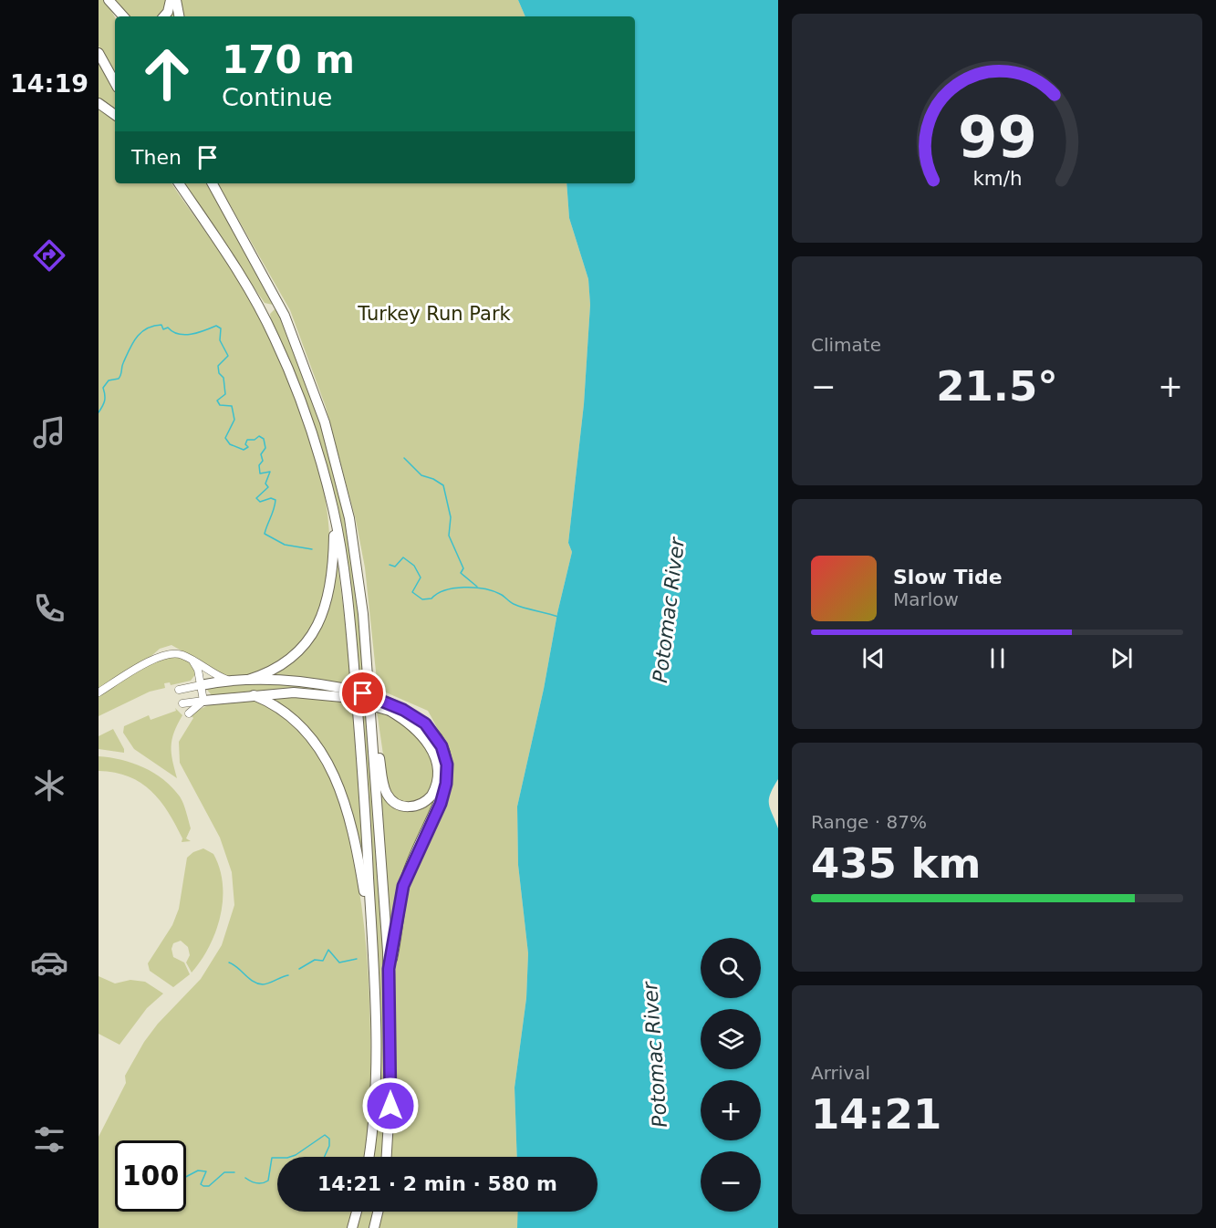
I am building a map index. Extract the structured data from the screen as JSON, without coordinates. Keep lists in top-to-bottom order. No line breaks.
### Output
{"water":["Potomac River"],"parks":["Turkey Run Park"],"page":{"tabs":"14:19","turn":["170 m","Continue"],"then":"Then","tile":["Climate",["Range · 87%","435 km"],["Arrival","14:21"]],"heat":["−","21.5°","+"],"song":["Slow Tide","Marlow"],"map_buttons":["+","−"],"limit":"100","trip":"14:21 · 2 min · 580 m","gauge":["99","km/h"]}}
